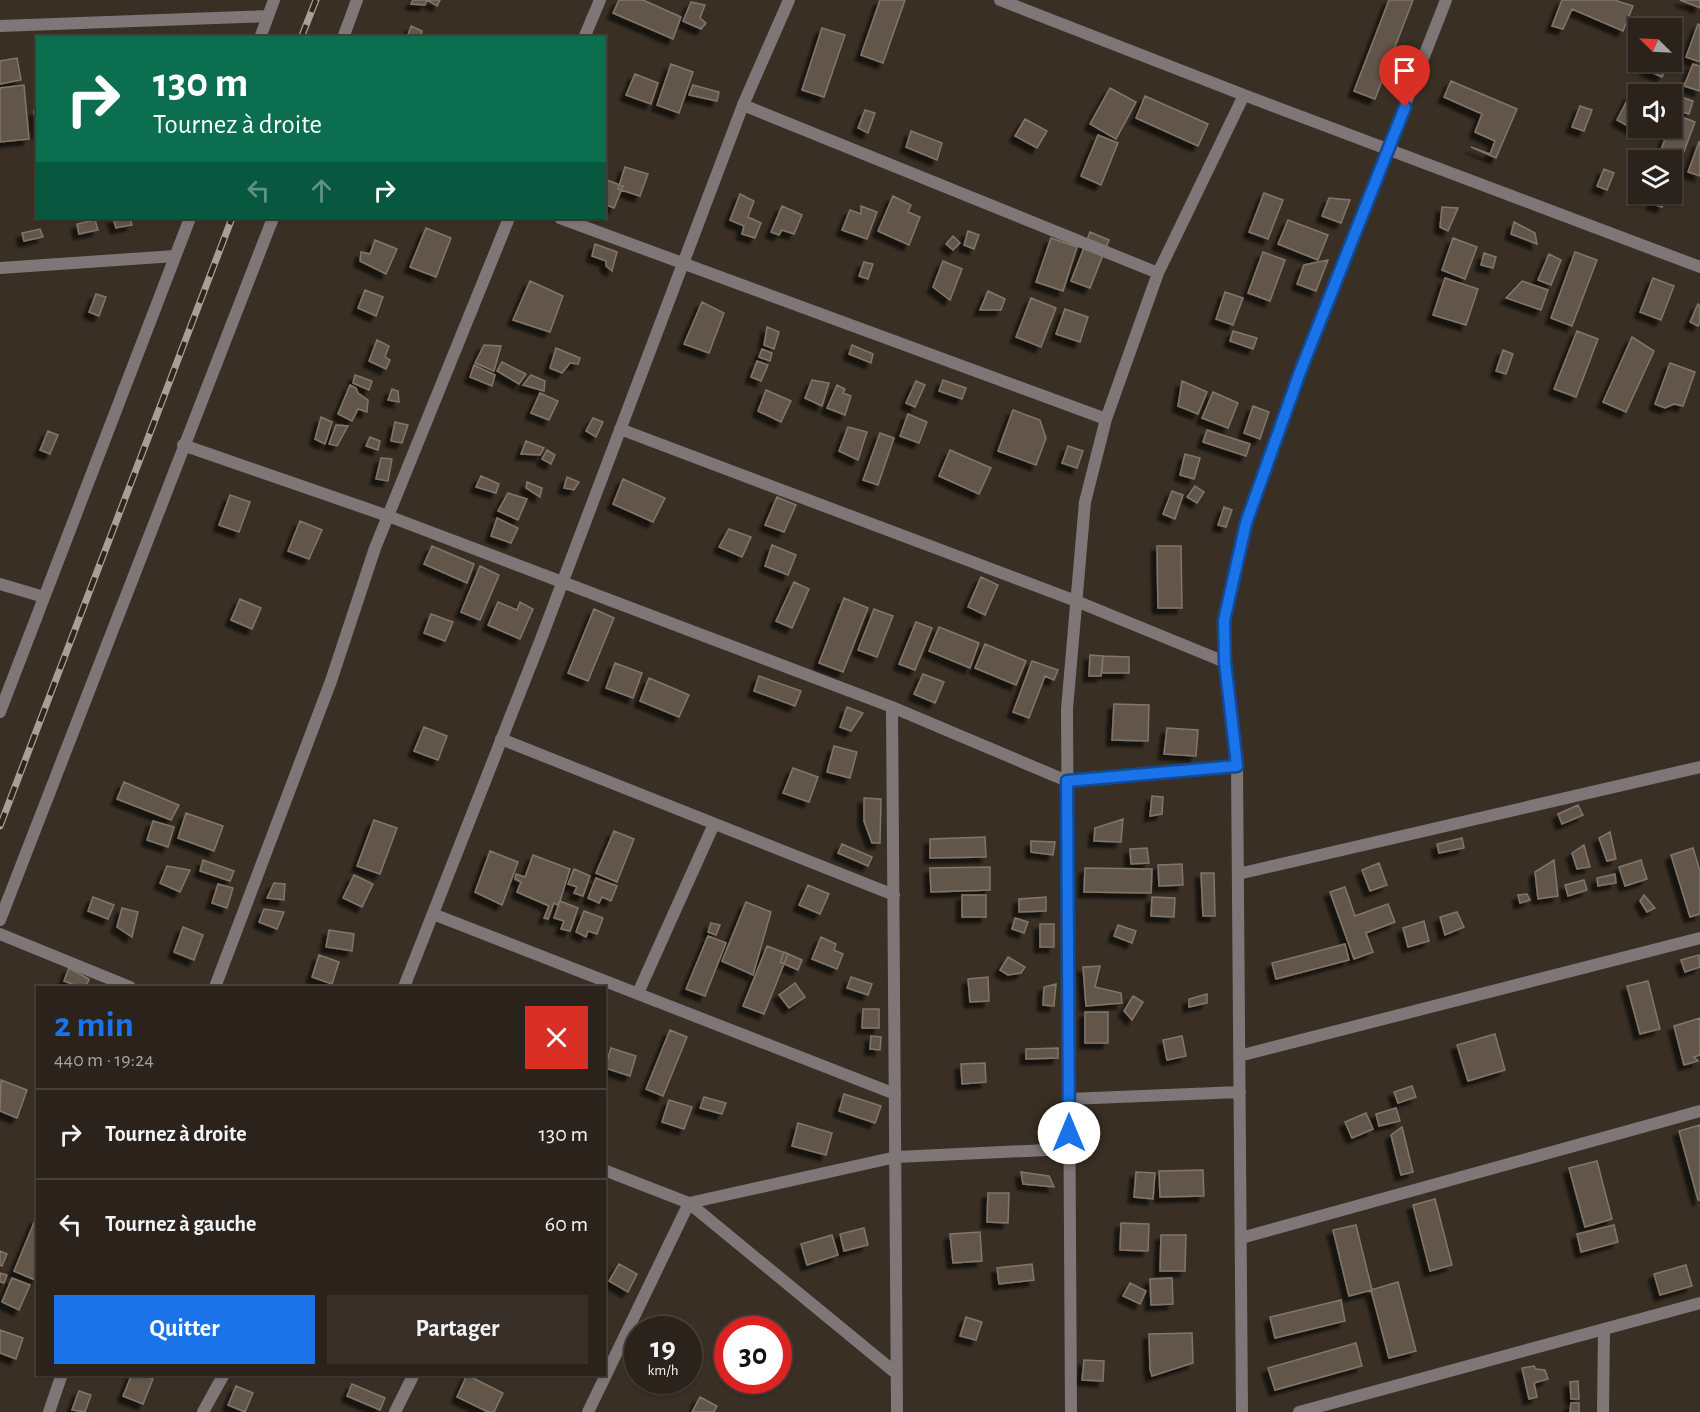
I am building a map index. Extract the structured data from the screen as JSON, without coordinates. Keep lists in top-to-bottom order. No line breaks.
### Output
{"north":"top left","page":{"turn":["130 m","Tournez à droite"],"heading":["2 min","440 m · 19:24"],"list":[{"name":"Tournez à droite","value":"130 m"},{"name":"Tournez à gauche","value":"60 m"}],"buttons":["Quitter","Partager"],"speed":"19 km/h","limit":"30"}}
